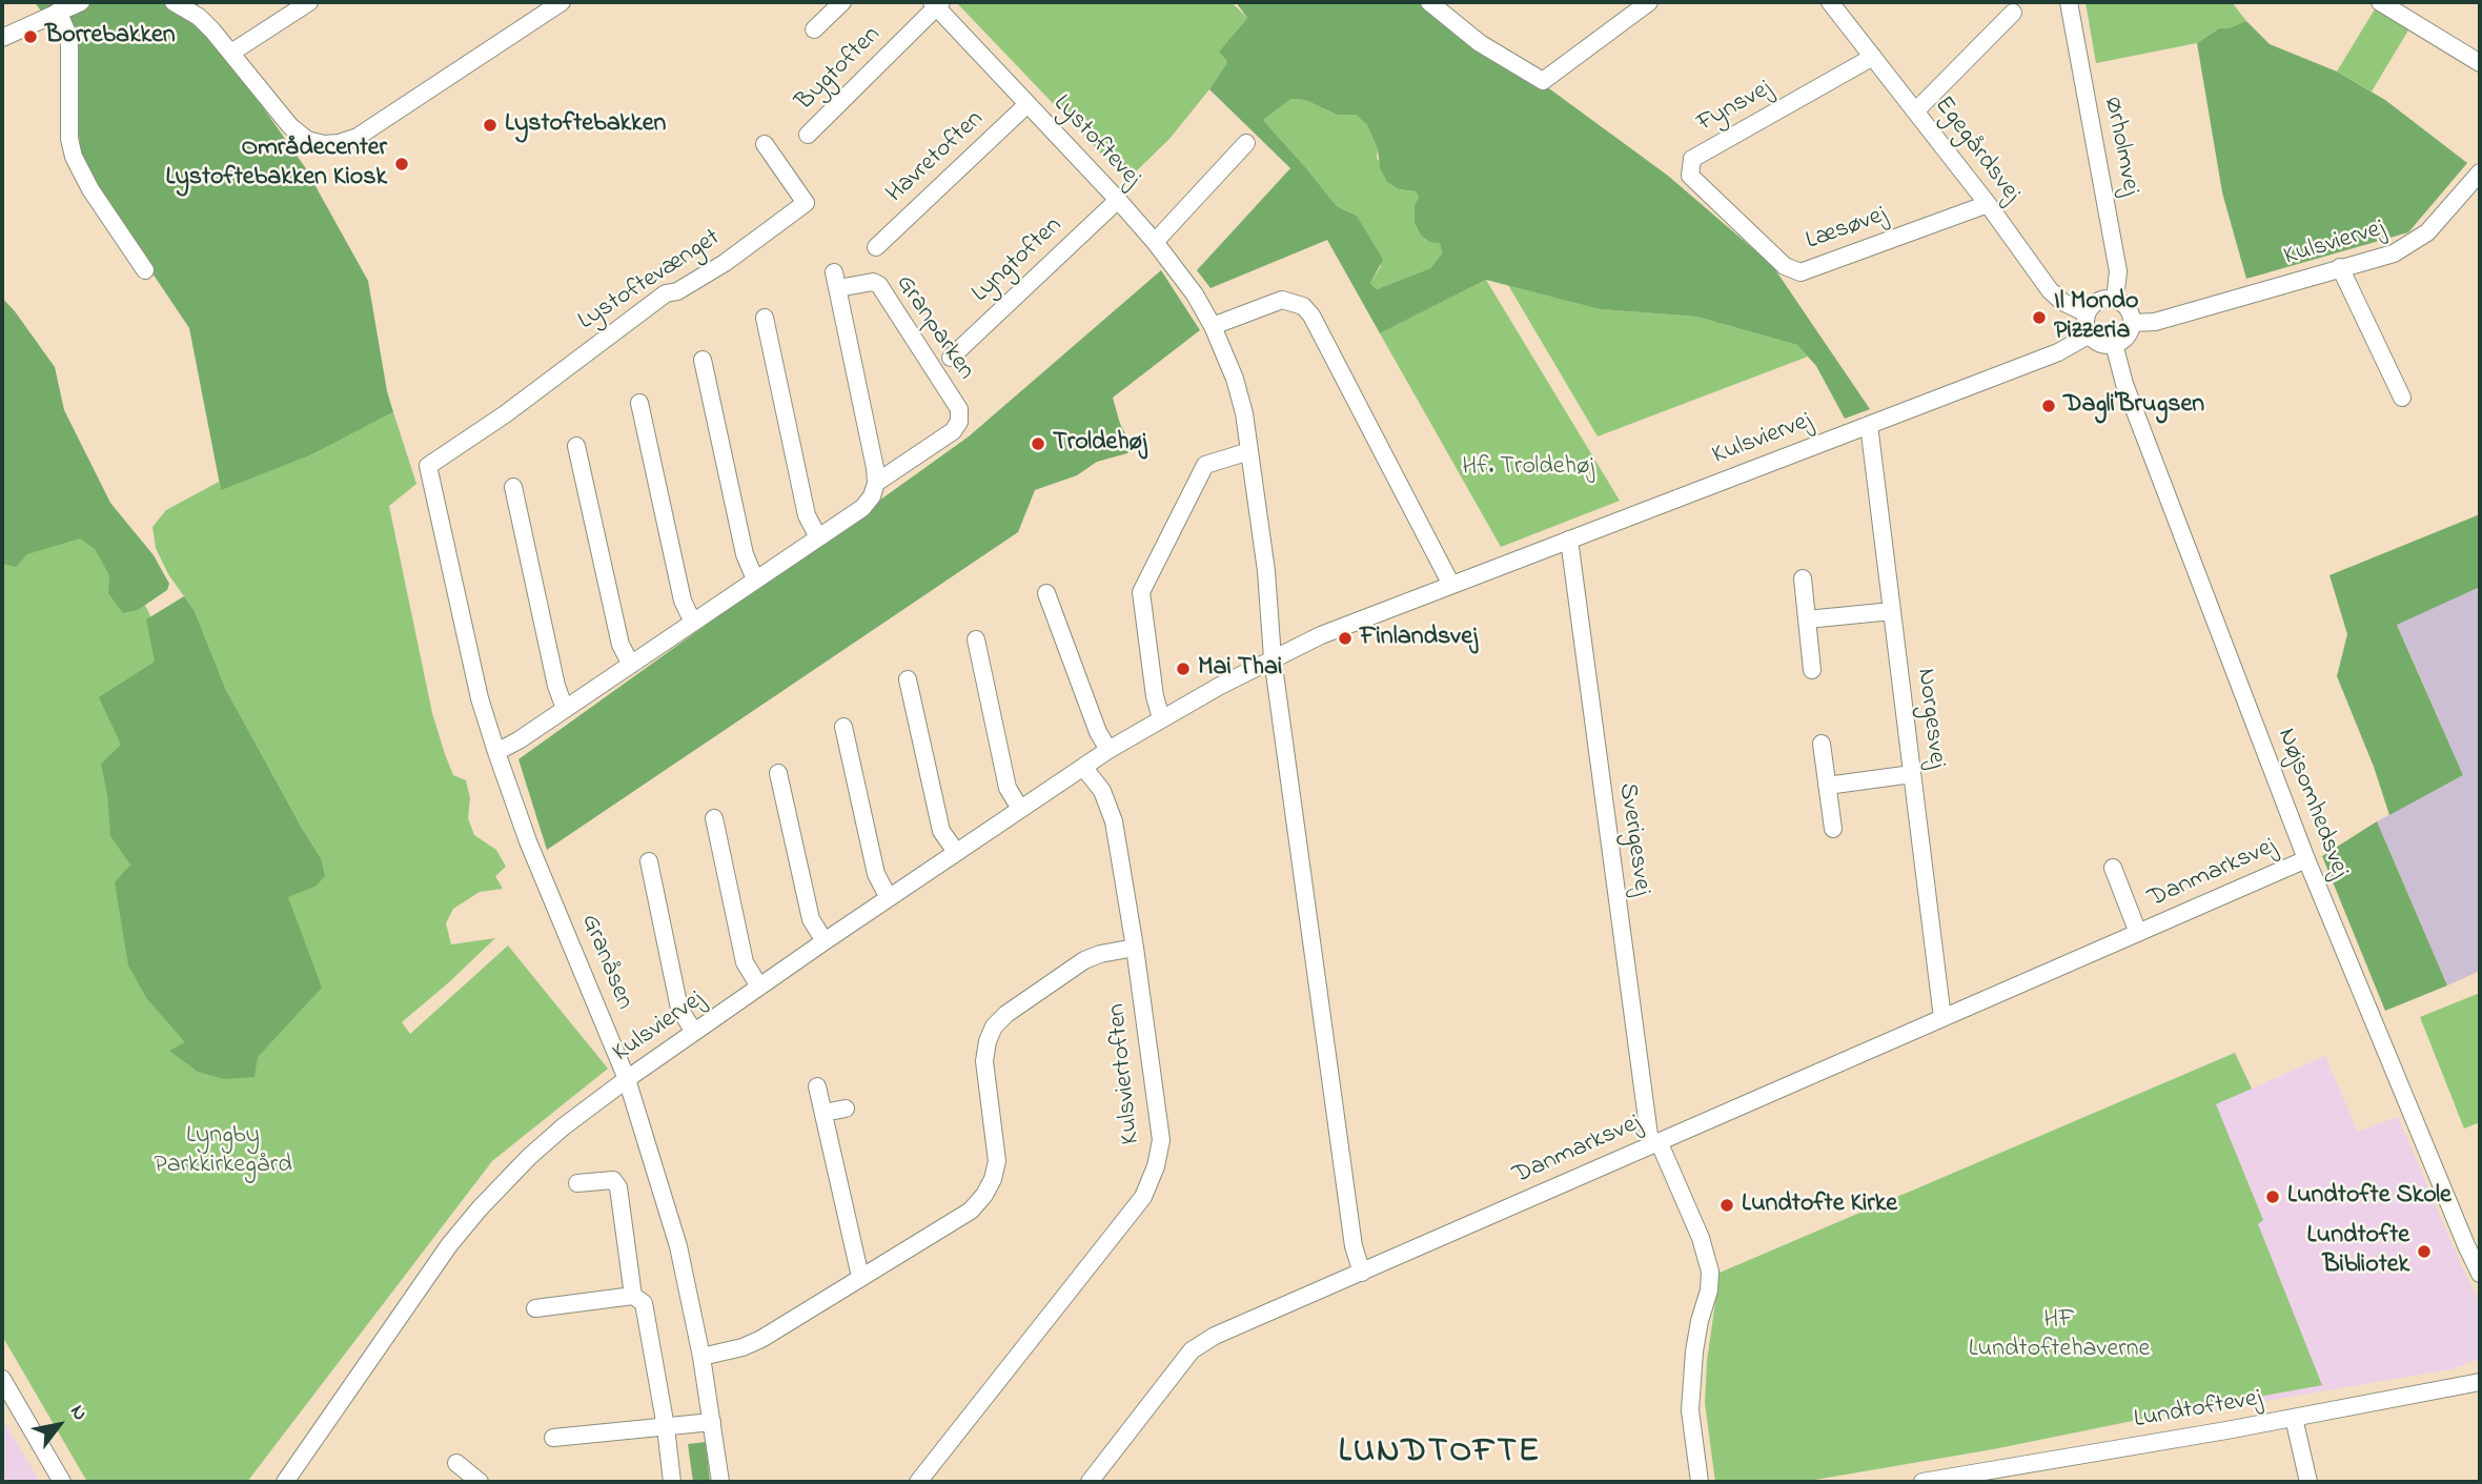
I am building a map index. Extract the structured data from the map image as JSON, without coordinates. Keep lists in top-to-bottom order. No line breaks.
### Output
{"streets":{"street":["Bygtoften","Fynsvej","Lystoftevej","Ørholmvej","Egegårdsvej","Havretoften","Læsøvej","Kulsviervej","Lyngtoften","Lystoftevænget","Granparken","Norgesvej","Nøjsomhedsvej","Sverigesvej","Danmarksvej","Granåsen","Kulsviertoften","Lundtoftevej"]},"crossings":[["Bygtoften","Lystoftevej"],["Fynsvej","Egegårdsvej"],["Fynsvej","Læsøvej"],["Lystoftevej","Havretoften"],["Lystoftevej","Kulsviervej"],["Lystoftevej","Lyngtoften"],["Ørholmvej","Egegårdsvej"],["Ørholmvej","Kulsviervej"],["Ørholmvej","Nøjsomhedsvej"],["Egegårdsvej","Læsøvej"],["Egegårdsvej","Kulsviervej"],["Egegårdsvej","Nøjsomhedsvej"],["Kulsviervej","Norgesvej"],["Kulsviervej","Nøjsomhedsvej"],["Kulsviervej","Sverigesvej"],["Kulsviervej","Granåsen"],["Kulsviervej","Kulsviertoften"],["Lystoftevænget","Granåsen"],["Granparken","Granåsen"],["Norgesvej","Danmarksvej"],["Nøjsomhedsvej","Danmarksvej"],["Sverigesvej","Danmarksvej"]],"districts":["LUNDTOFTE"],"parks":["Hf. Troldehøj","Lyngby Parkkirkegård","HF Lundtoftehaverne"],"places":["Borrebakken","Lystoftebakken","Områdecenter Lystoftebakken Kiosk","Il Mondo Pizzeria","Dagli'Brugsen","Troldehøj","Finlandsvej","Mai Thai","Lundtofte Skole","Lundtofte Kirke","Lundtofte Bibliotek"],"north":"top right"}
